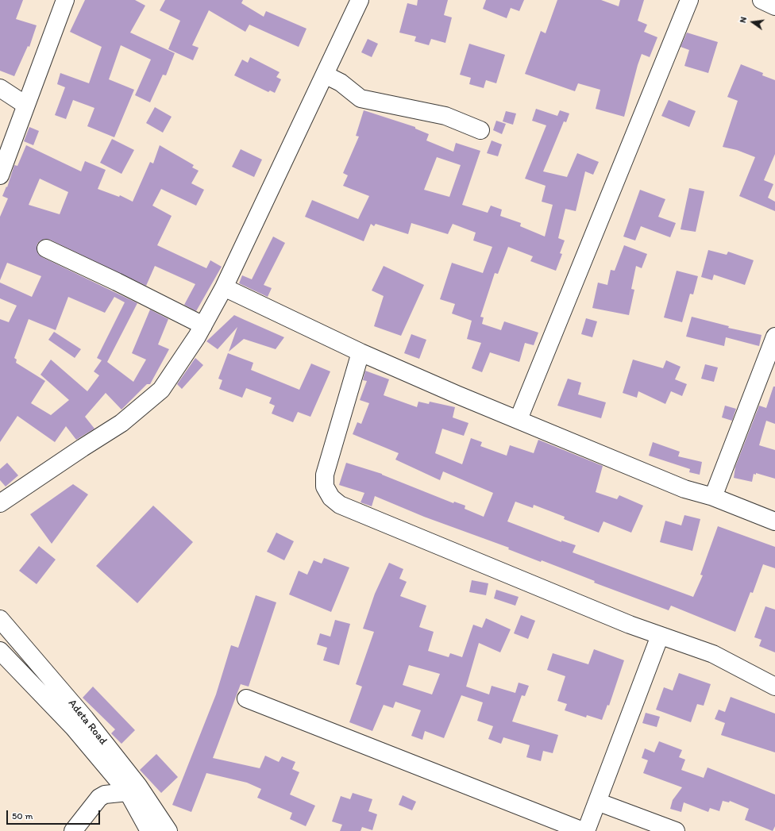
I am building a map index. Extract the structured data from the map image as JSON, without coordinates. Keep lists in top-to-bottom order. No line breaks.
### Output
{"streets":{"street":["Adeta Road"]},"scale_bar":"50 m","north":"left"}
